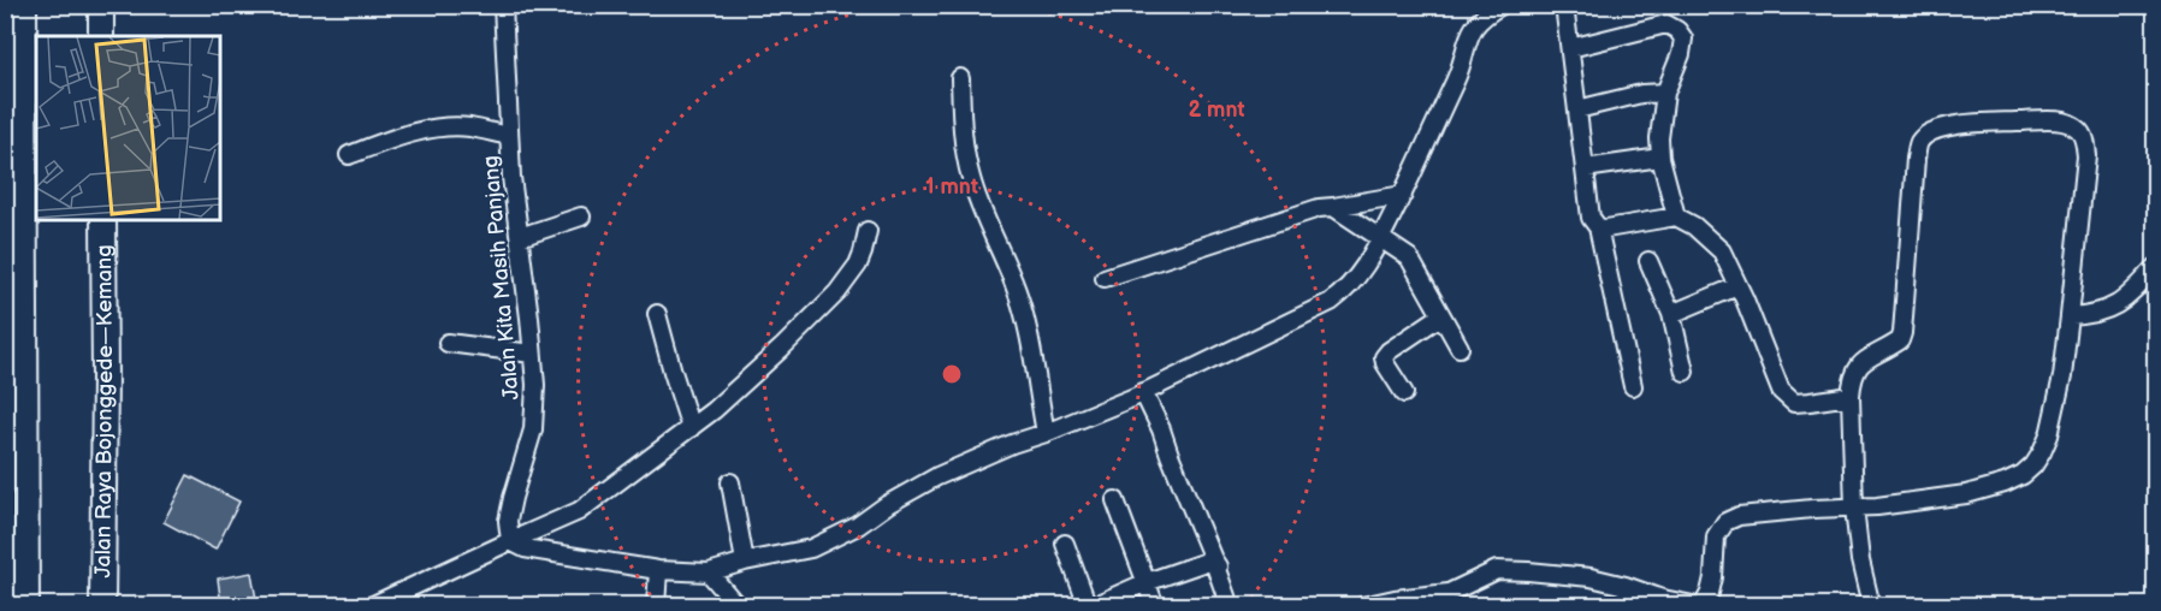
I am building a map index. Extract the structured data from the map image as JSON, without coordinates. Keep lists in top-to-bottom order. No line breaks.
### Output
{"streets":{"highway":["Jalan Raya Bojonggede—Kemang"],"street":["Jalan Kita Masih Panjang"]},"rings":["2 mnt","1 mnt"]}
